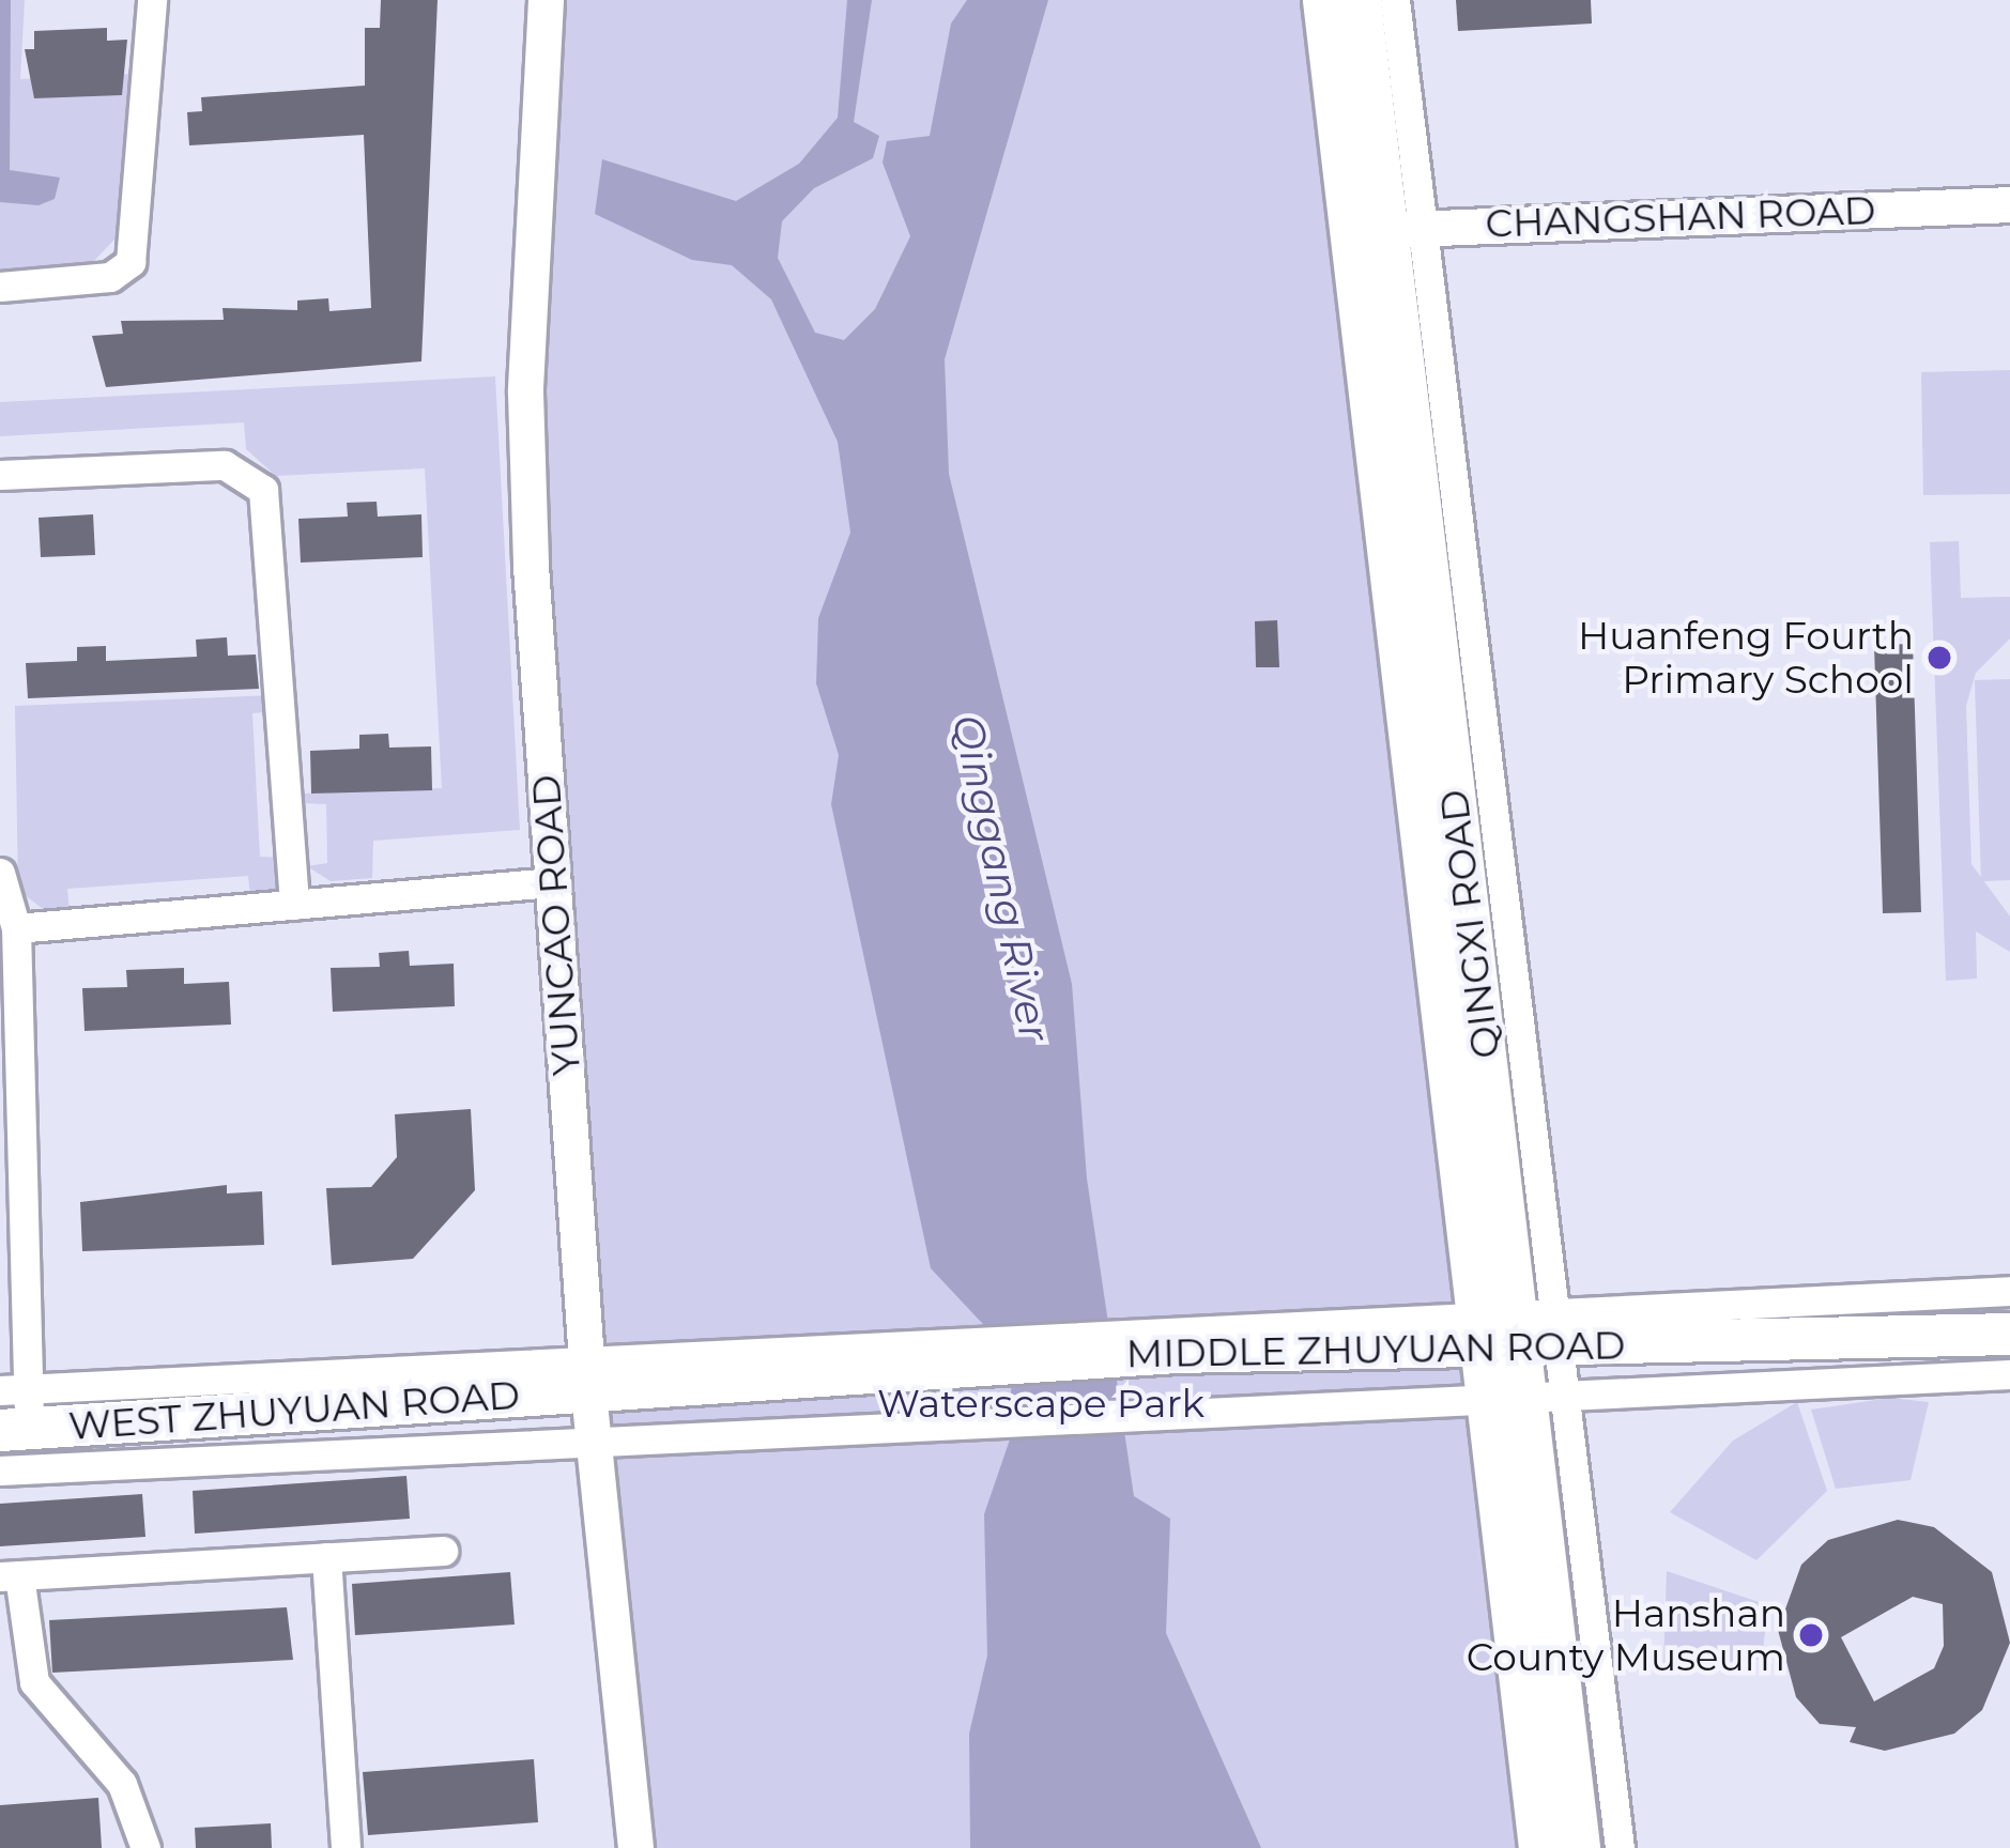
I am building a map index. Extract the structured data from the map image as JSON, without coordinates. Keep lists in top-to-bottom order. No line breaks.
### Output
{"streets":{"main road":["QINGXI ROAD","MIDDLE ZHUYUAN ROAD","WEST ZHUYUAN ROAD"],"street":["CHANGSHAN ROAD","YUNCAO ROAD"]},"crossings":[["CHANGSHAN ROAD","QINGXI ROAD"],["QINGXI ROAD","MIDDLE ZHUYUAN ROAD"],["YUNCAO ROAD","MIDDLE ZHUYUAN ROAD"],["YUNCAO ROAD","WEST ZHUYUAN ROAD"],["MIDDLE ZHUYUAN ROAD","WEST ZHUYUAN ROAD"]],"water":["Qinggang River"],"parks":["Waterscape Park"],"places":["Huanfeng Fourth Primary School","Hanshan County Museum"]}
